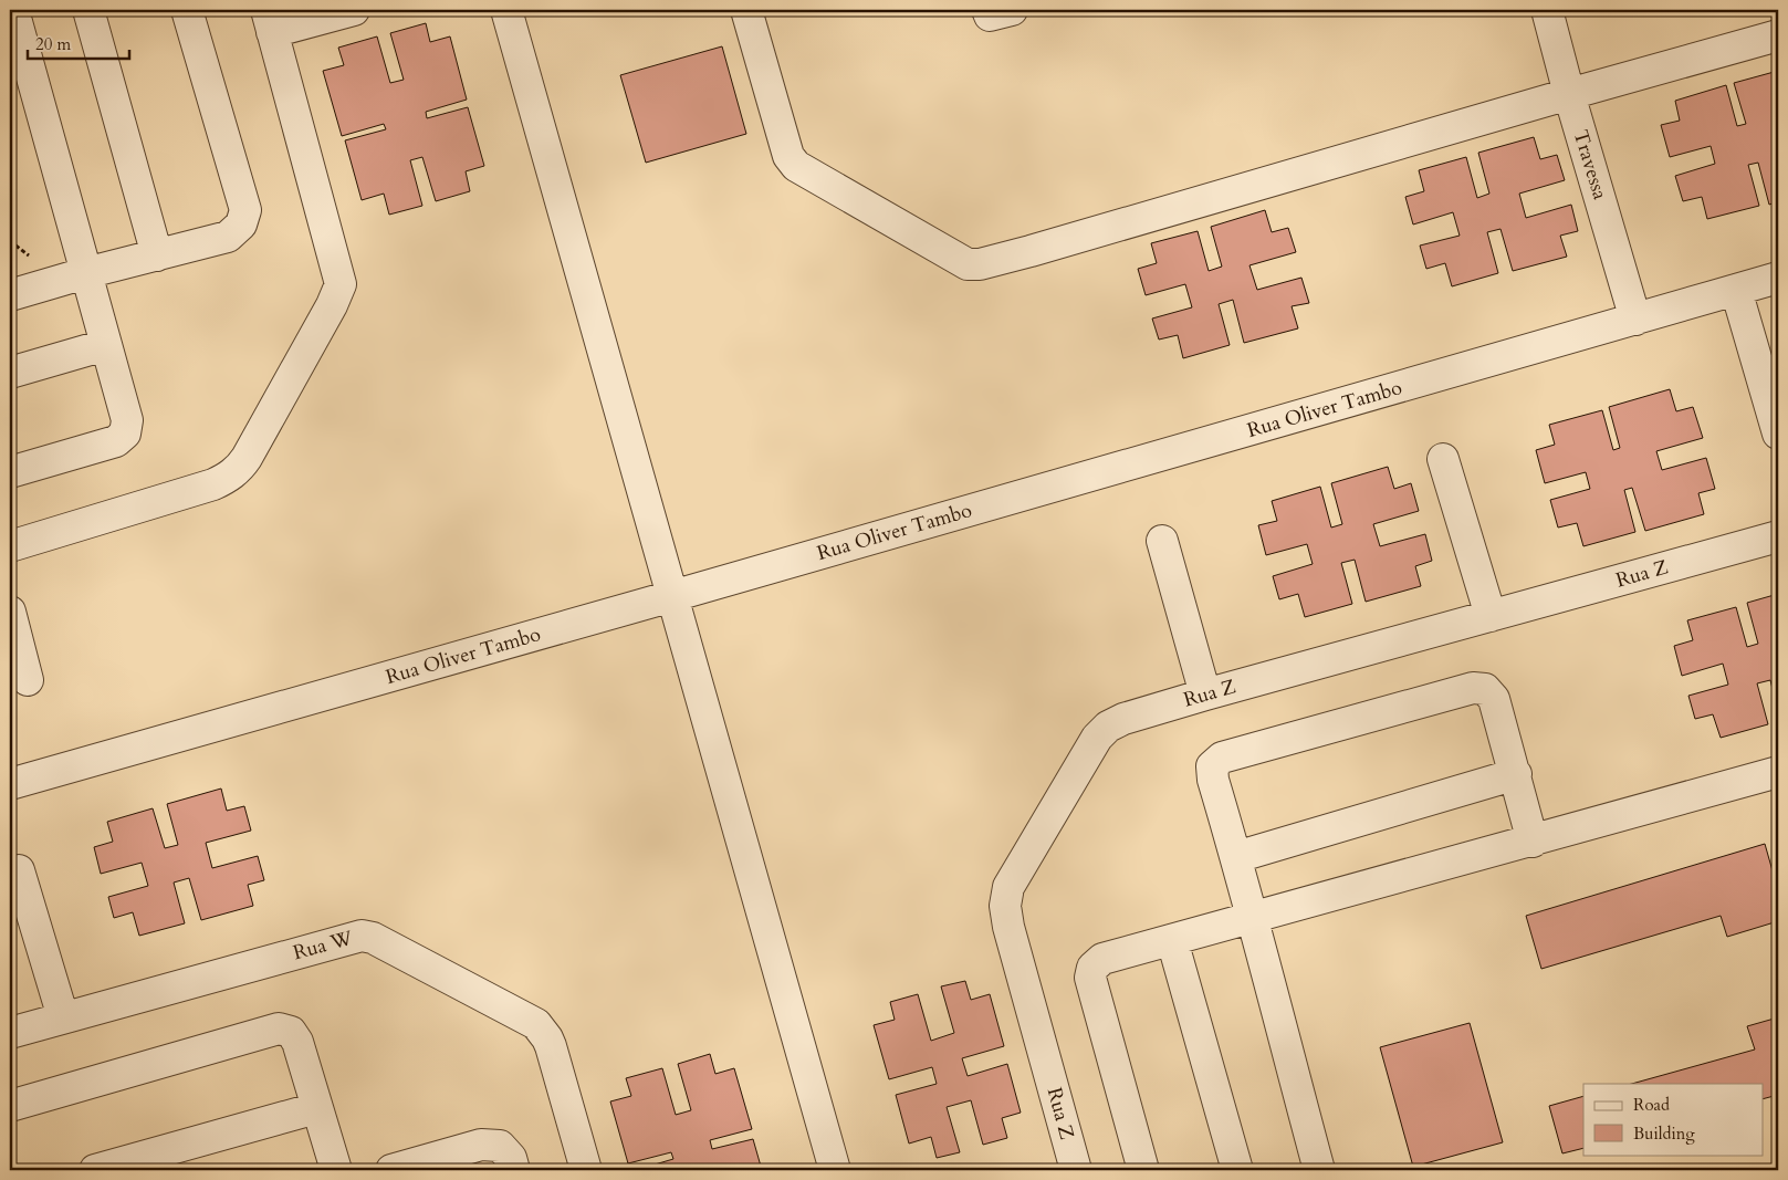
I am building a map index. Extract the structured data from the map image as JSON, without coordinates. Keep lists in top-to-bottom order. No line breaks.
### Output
{"streets":{"street":["Travessa","Rua Oliver Tambo","Rua Z","Rua W"]},"crossings":[["Travessa","Rua Oliver Tambo"]],"legend":["Road","Building"],"scale_bar":"20 m"}
